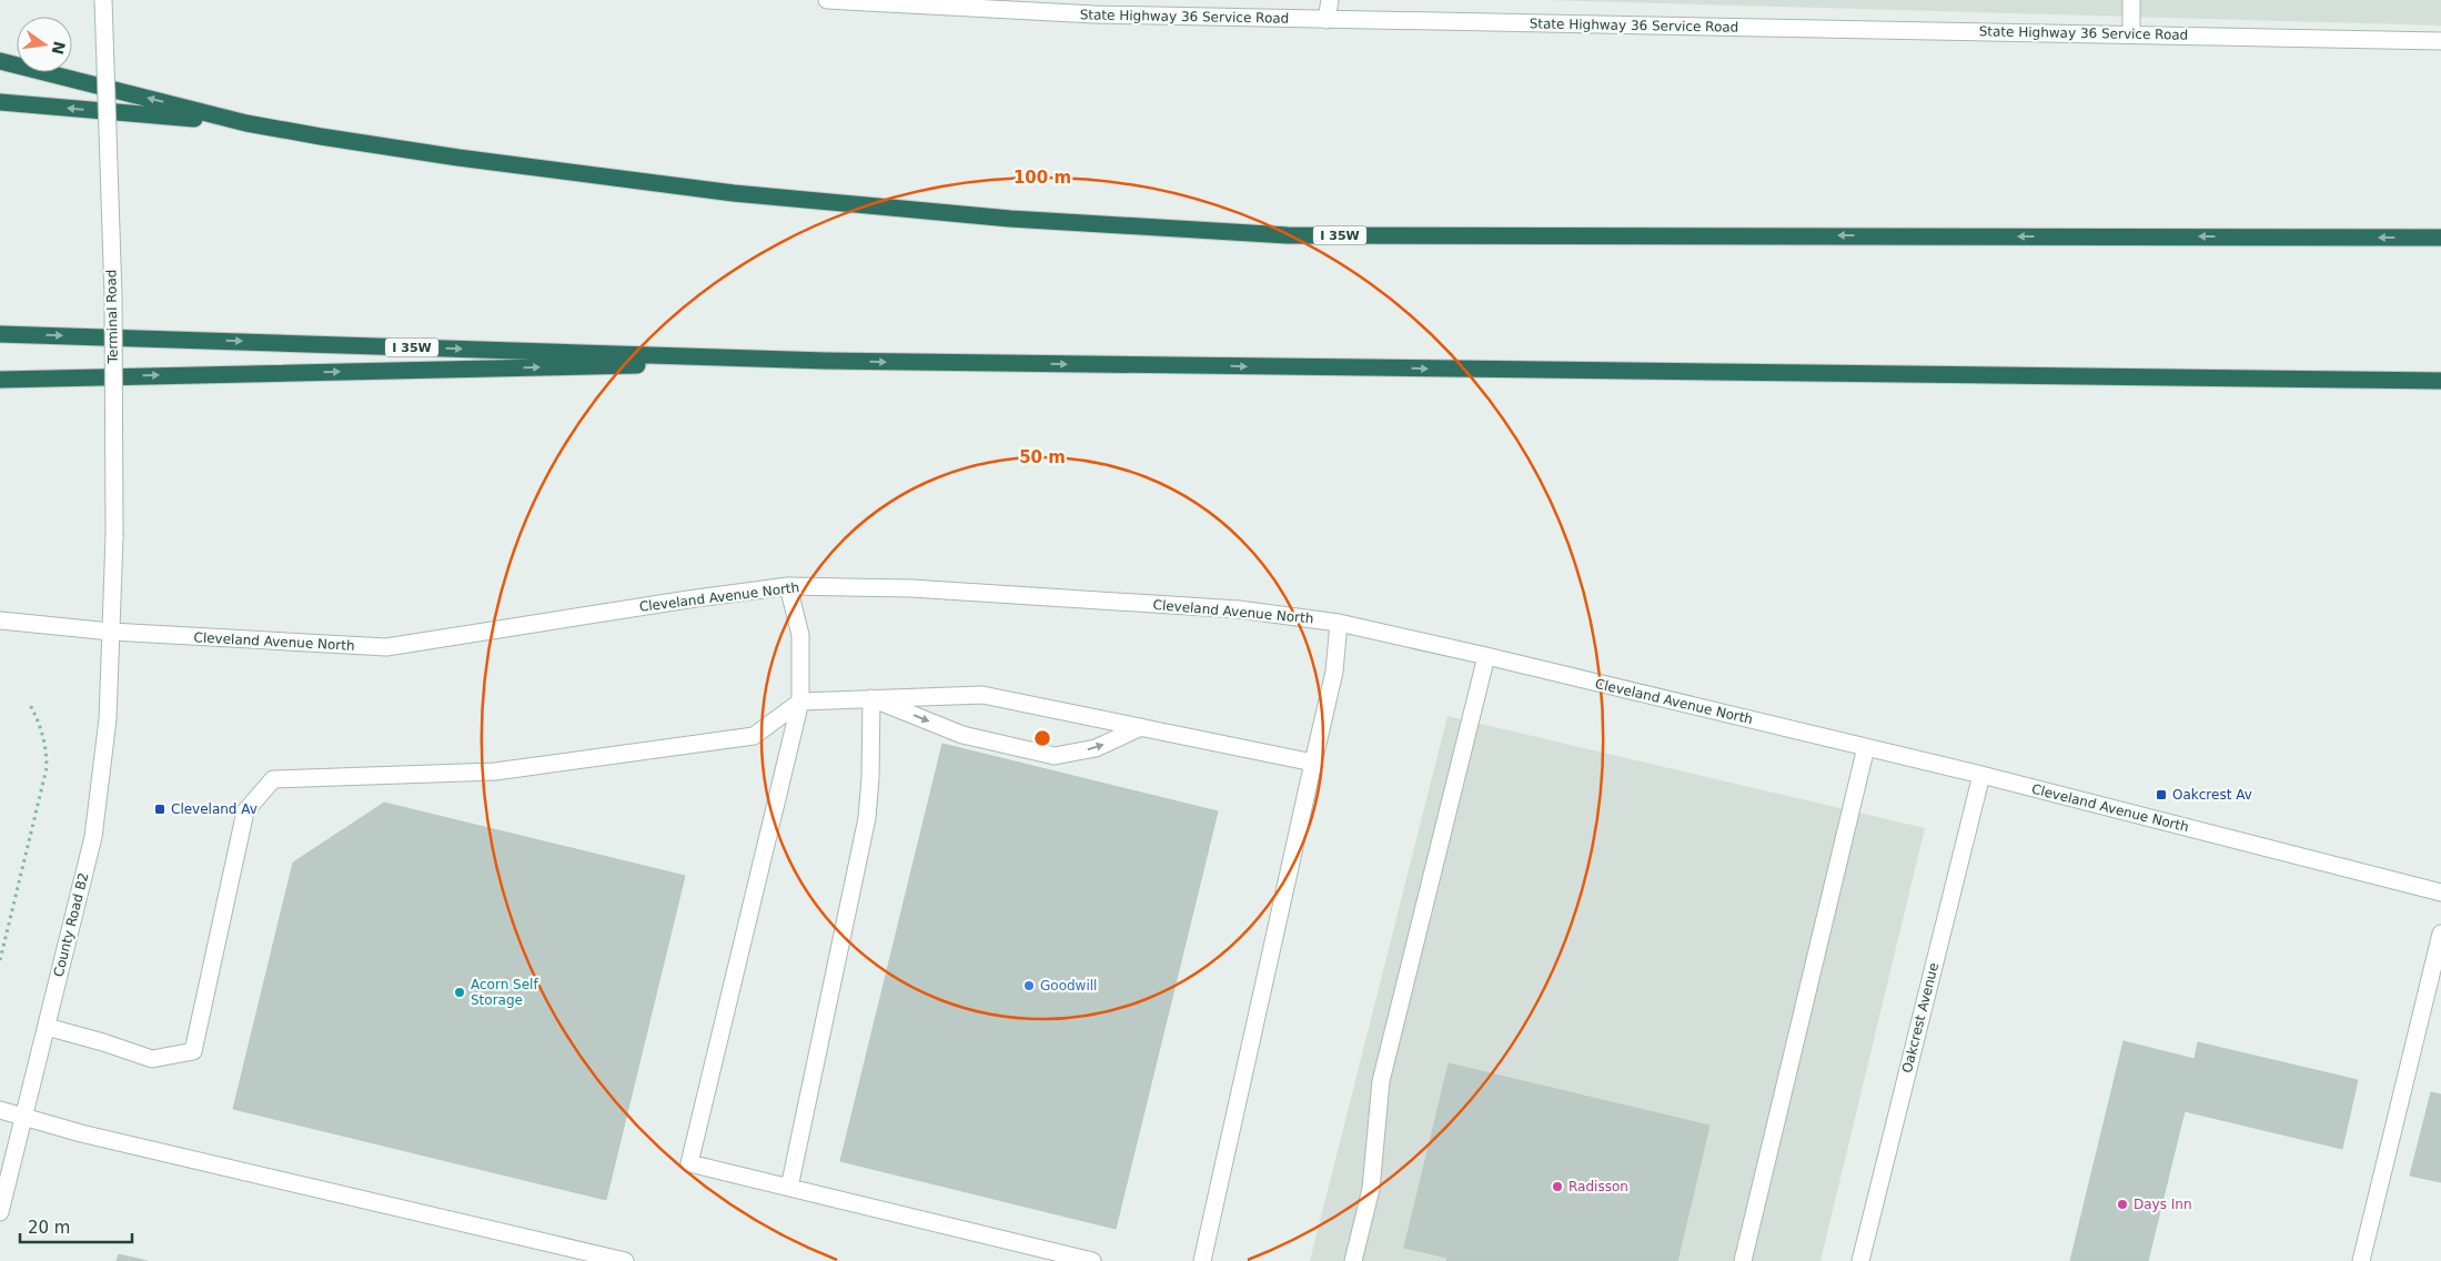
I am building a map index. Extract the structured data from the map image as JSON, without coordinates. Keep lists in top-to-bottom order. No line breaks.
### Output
{"streets":{"highway":["I 35W"],"street":["State Highway 36 Service Road","Terminal Road","Cleveland Avenue North","County Road B2","Oakcrest Avenue"]},"crossings":[["Terminal Road","Cleveland Avenue North"],["Terminal Road","County Road B2"],["Cleveland Avenue North","County Road B2"],["Cleveland Avenue North","Oakcrest Avenue"]],"places":{"transit":["Oakcrest Av","Cleveland Av"],"other":["Goodwill","Acorn Self Storage","Radisson","Days Inn"]},"scale_bar":"20 m","north":"right","rings":["100 m","50 m"]}
